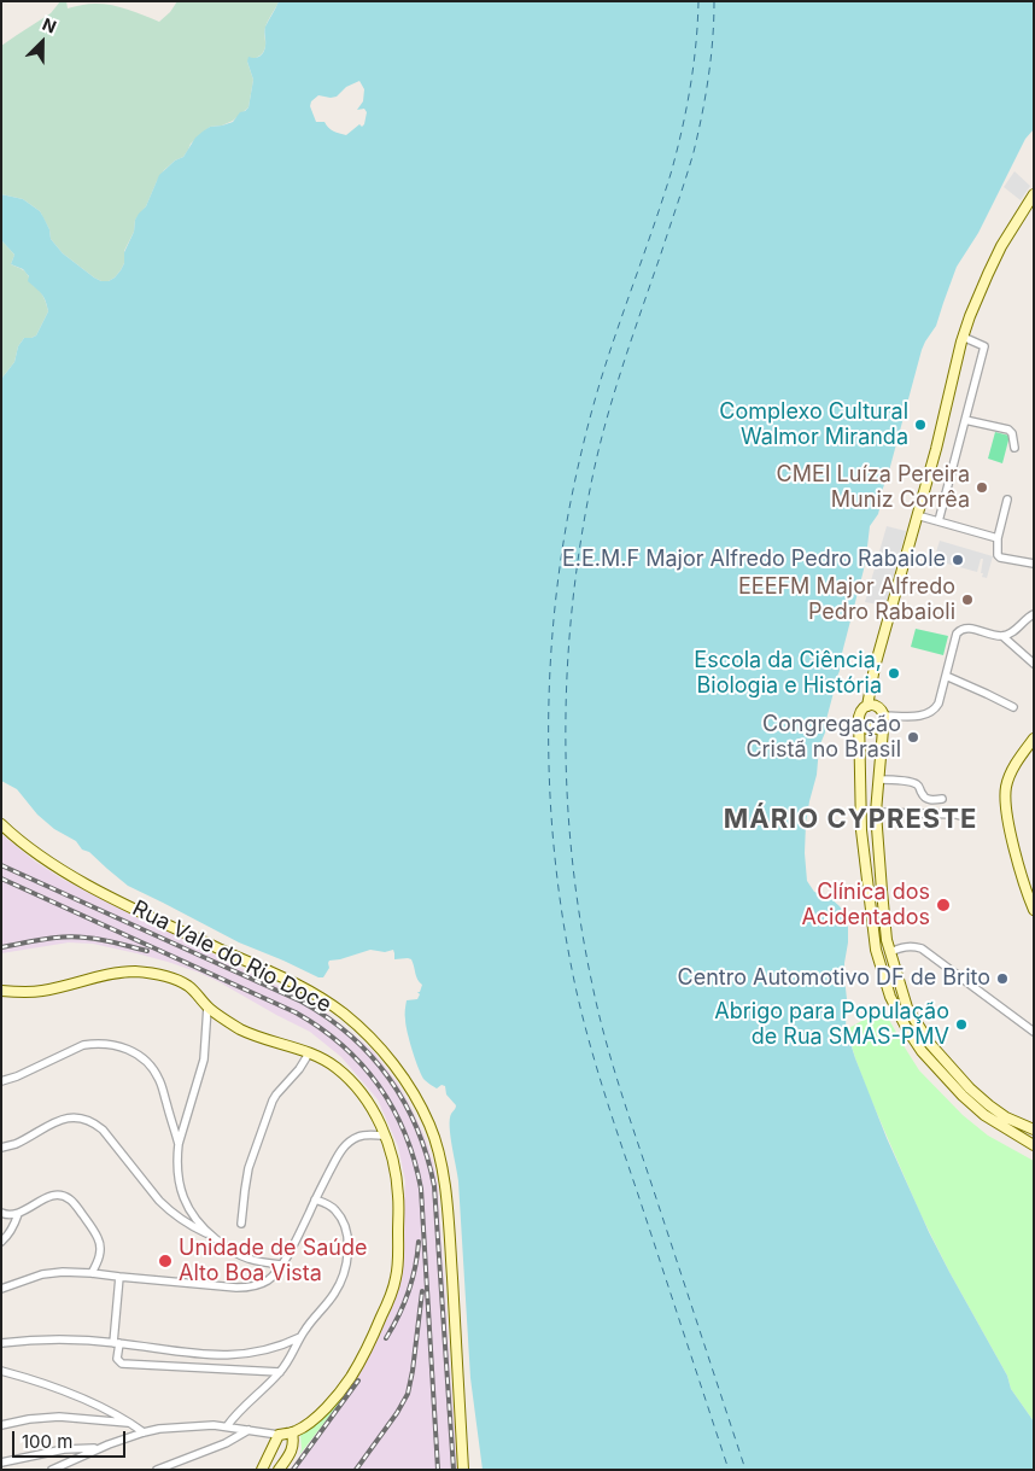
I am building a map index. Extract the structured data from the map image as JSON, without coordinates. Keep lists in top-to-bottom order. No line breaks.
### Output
{"streets":{"street":["Rua Vale do Rio Doce"]},"districts":["MÁRIO CYPRESTE"],"places":["Complexo Cultural Walmor Miranda","CMEI Luíza Pereira Muniz Corrêa","E.E.M.F Major Alfredo Pedro Rabaiole","EEEFM Major Alfredo Pedro Rabaioli","Escola da Ciência, Biologia e História","Congregação Cristã no Brasil","Clínica dos Acidentados","Centro Automotivo DF de Brito","Abrigo para População de Rua SMAS-PMV","Unidade de Saúde Alto Boa Vista"],"scale_bar":"100 m","north":"top right"}
